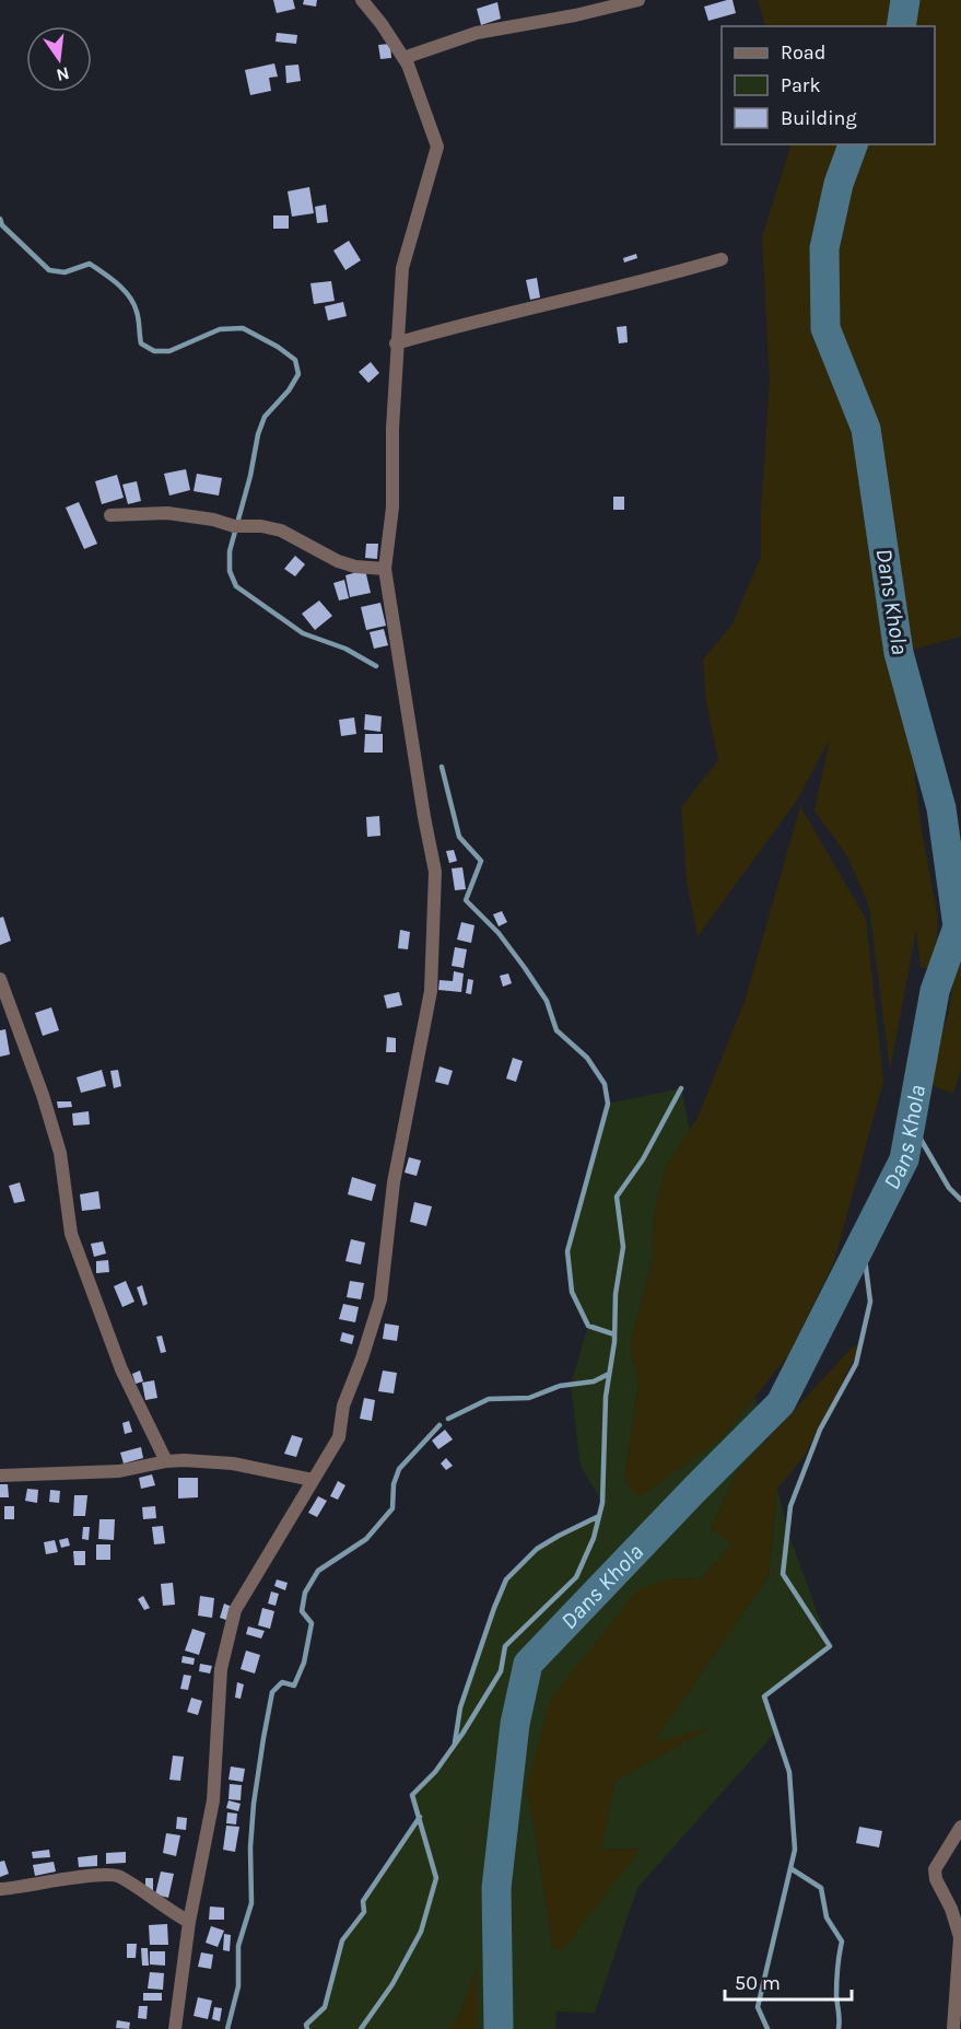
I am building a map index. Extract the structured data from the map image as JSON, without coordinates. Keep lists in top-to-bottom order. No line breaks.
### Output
{"water":["Dans Khola"],"legend":["Road","Park","Building"],"scale_bar":"50 m","north":"bottom"}
